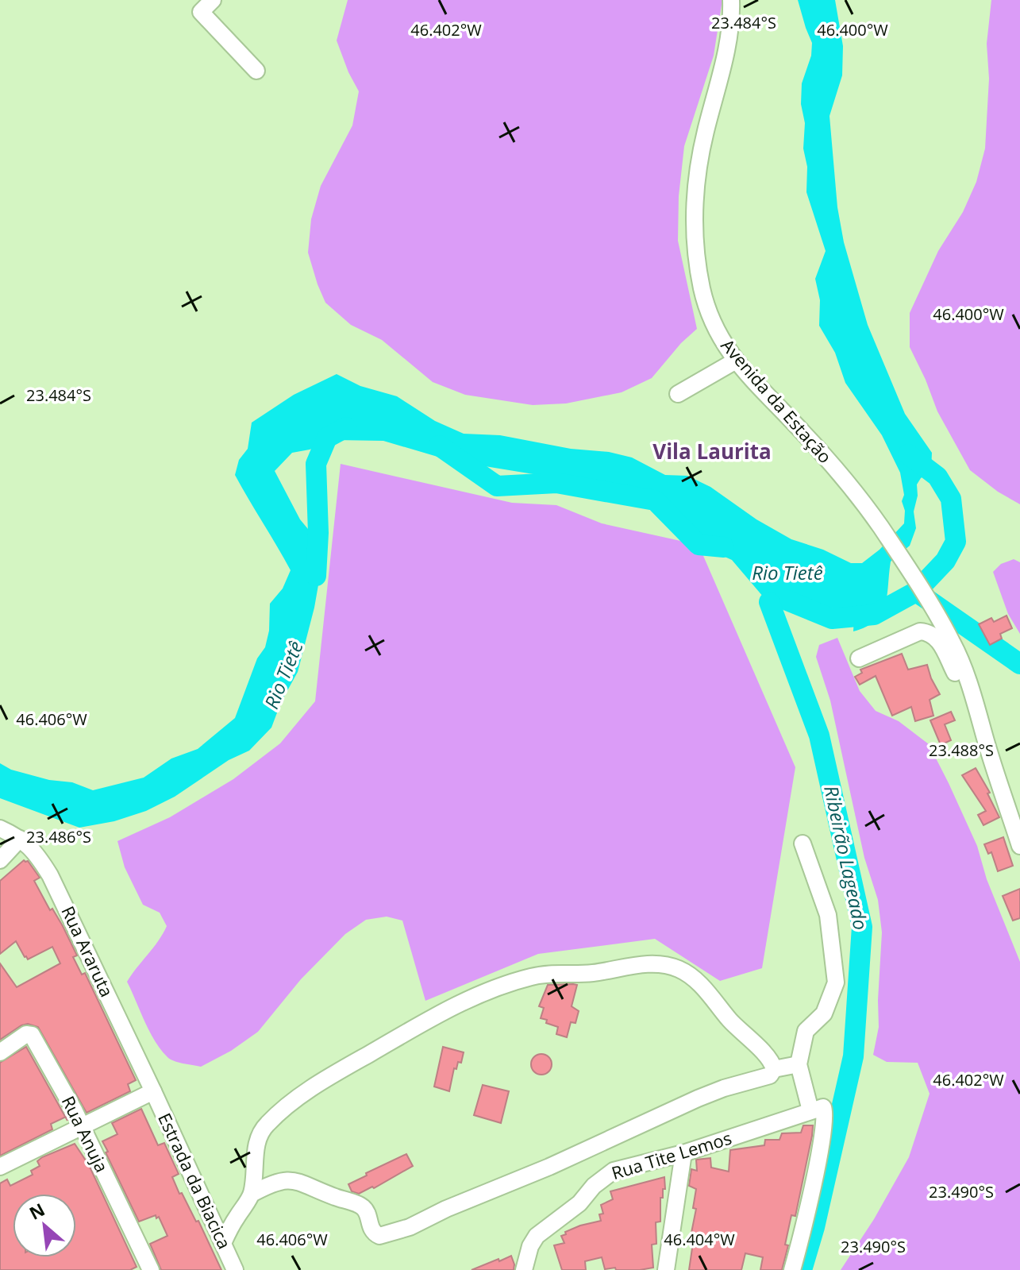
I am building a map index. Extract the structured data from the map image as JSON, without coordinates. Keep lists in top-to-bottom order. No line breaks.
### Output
{"streets":{"street":["Avenida da Estação","Rua Araruta","Rua Anuja","Rua Tite Lemos","Estrada da Biacica"]},"crossings":[["Rua Araruta","Estrada da Biacica"]],"districts":["Vila Laurita"],"water":["Rio Tietê","Ribeirão Lageado"],"north":"top left","coordinates":["23.484°S","46.402°W","46.400°W","46.406°W","23.488°S","23.486°S","23.490°S","46.404°W"]}
